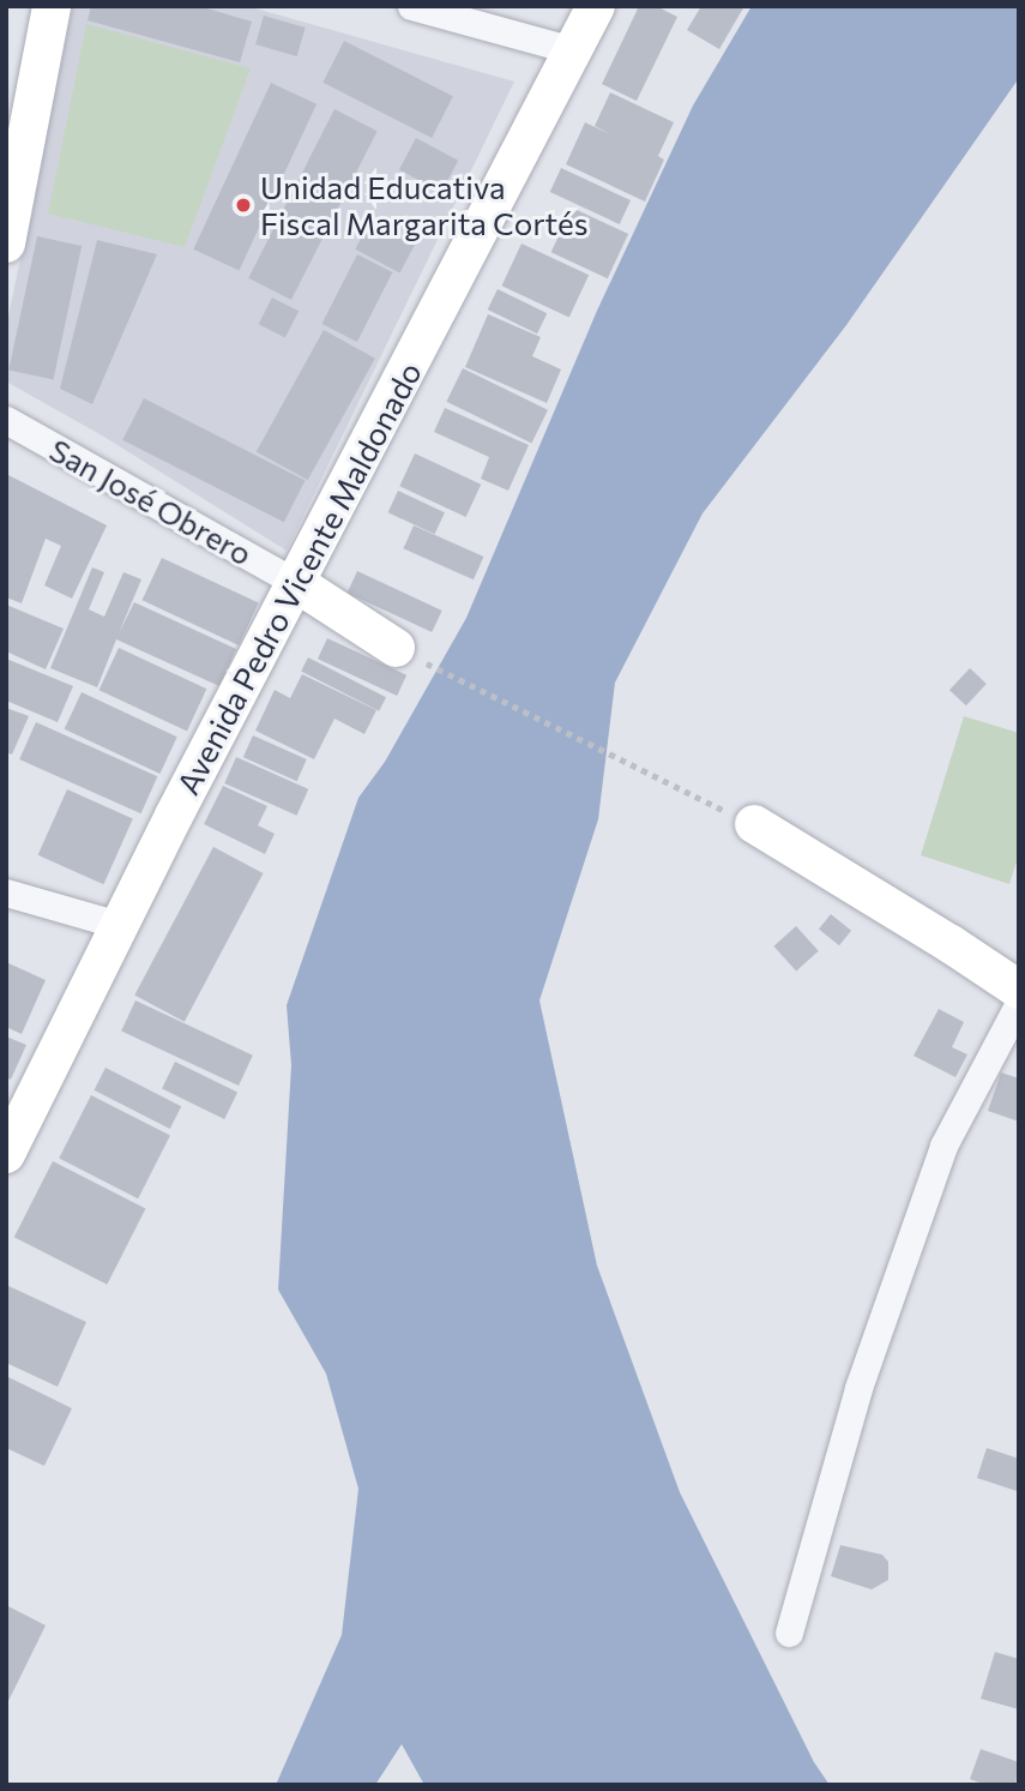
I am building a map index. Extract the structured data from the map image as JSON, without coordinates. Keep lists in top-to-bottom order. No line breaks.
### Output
{"streets":{"main road":["Avenida Pedro Vicente Maldonado"],"street":["San José Obrero"]},"crossings":[["San José Obrero","Avenida Pedro Vicente Maldonado"]],"places":["Unidad Educativa Fiscal Margarita Cortés"]}
